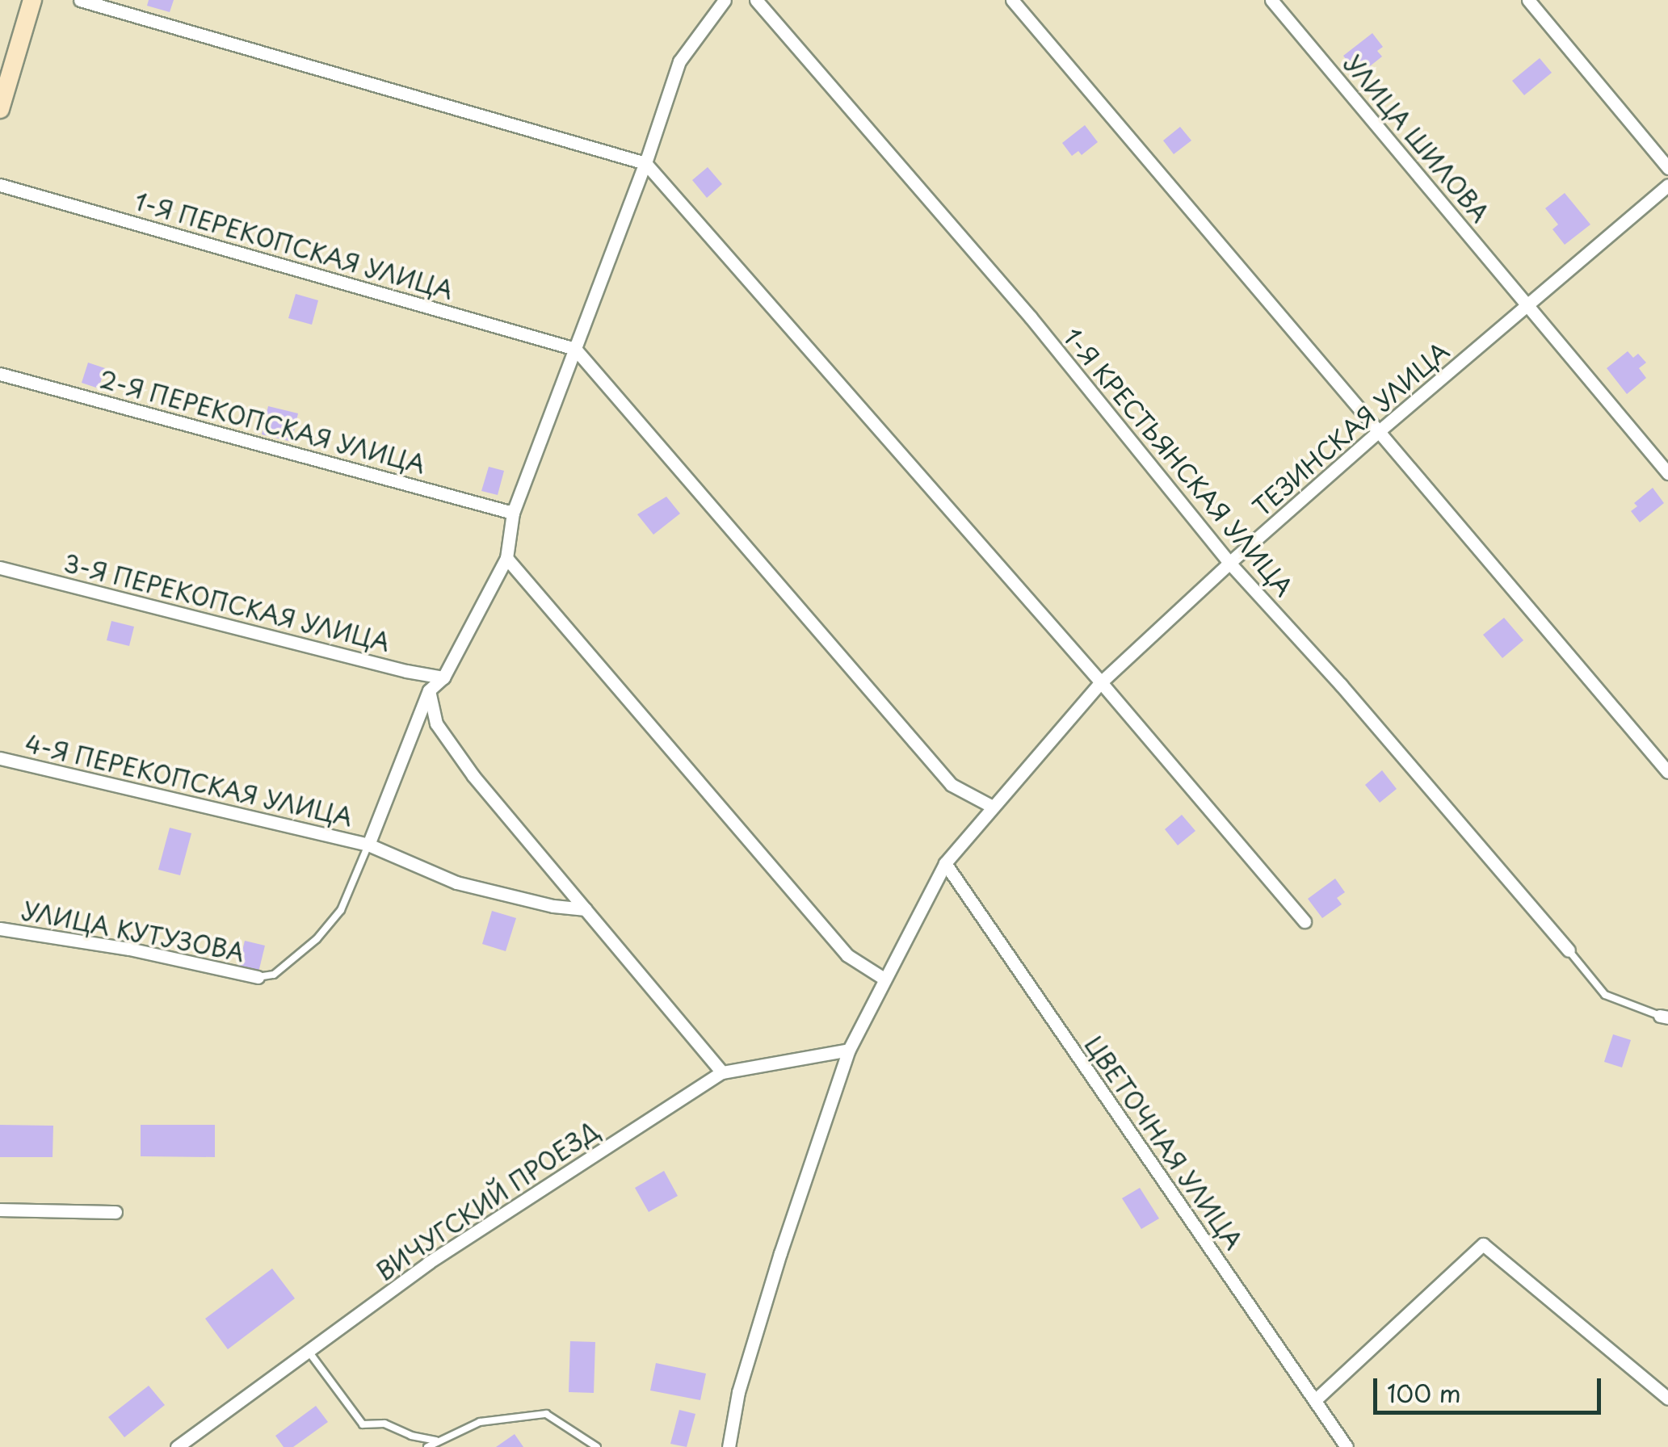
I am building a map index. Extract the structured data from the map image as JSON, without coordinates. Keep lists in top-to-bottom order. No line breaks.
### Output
{"streets":{"street":["УЛИЦА ШИЛОВА","1-Я ПЕРЕКОПСКАЯ УЛИЦА","2-Я ПЕРЕКОПСКАЯ УЛИЦА","ТЕЗИНСКАЯ УЛИЦА","1-Я КРЕСТЬЯНСКАЯ УЛИЦА","3-Я ПЕРЕКОПСКАЯ УЛИЦА","4-Я ПЕРЕКОПСКАЯ УЛИЦА","УЛИЦА КУТУЗОВА","ЦВЕТОЧНАЯ УЛИЦА","ВИЧУГСКИЙ ПРОЕЗД"]},"crossings":[["УЛИЦА ШИЛОВА","ТЕЗИНСКАЯ УЛИЦА"],["ТЕЗИНСКАЯ УЛИЦА","1-Я КРЕСТЬЯНСКАЯ УЛИЦА"],["ТЕЗИНСКАЯ УЛИЦА","ЦВЕТОЧНАЯ УЛИЦА"],["ТЕЗИНСКАЯ УЛИЦА","ВИЧУГСКИЙ ПРОЕЗД"]],"scale_bar":"100 m"}
